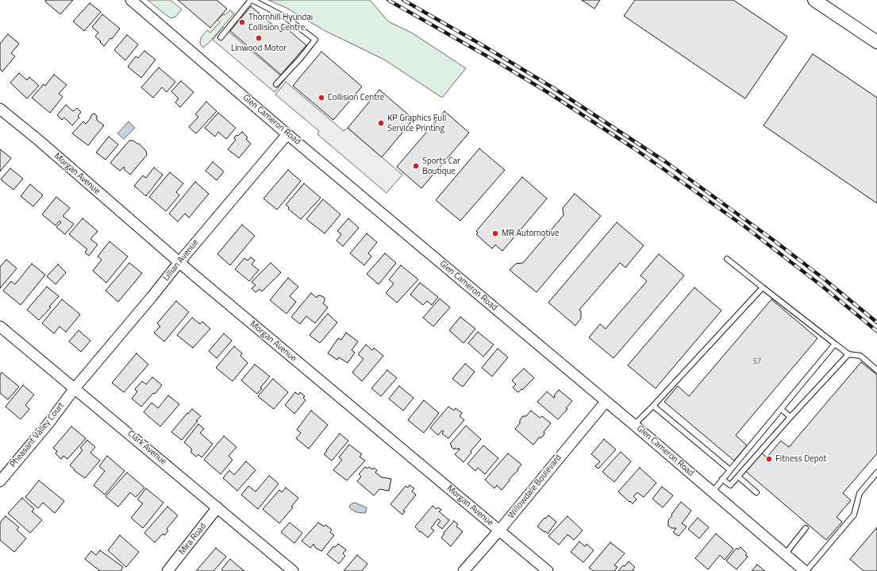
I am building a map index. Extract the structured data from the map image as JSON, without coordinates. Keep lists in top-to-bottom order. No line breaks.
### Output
{"streets":{"street":["Glen Cameron Road","Morgan Avenue","Lillian Avenue","Pheasant Valley Court","Clark Avenue","Willowdale Boulevard","Mira Road"]},"crossings":[["Glen Cameron Road","Lillian Avenue"],["Glen Cameron Road","Willowdale Boulevard"],["Morgan Avenue","Lillian Avenue"],["Morgan Avenue","Willowdale Boulevard"],["Lillian Avenue","Pheasant Valley Court"],["Lillian Avenue","Clark Avenue"],["Pheasant Valley Court","Clark Avenue"],["Clark Avenue","Mira Road"]],"places":["Thornhill Hyundai Collision Centre","Linwood Motor","Collision Centre","KP Graphics Full Service Printing","Sports Car Boutique","MR Automotive","Fitness Depot"],"house_numbers":["57"]}
